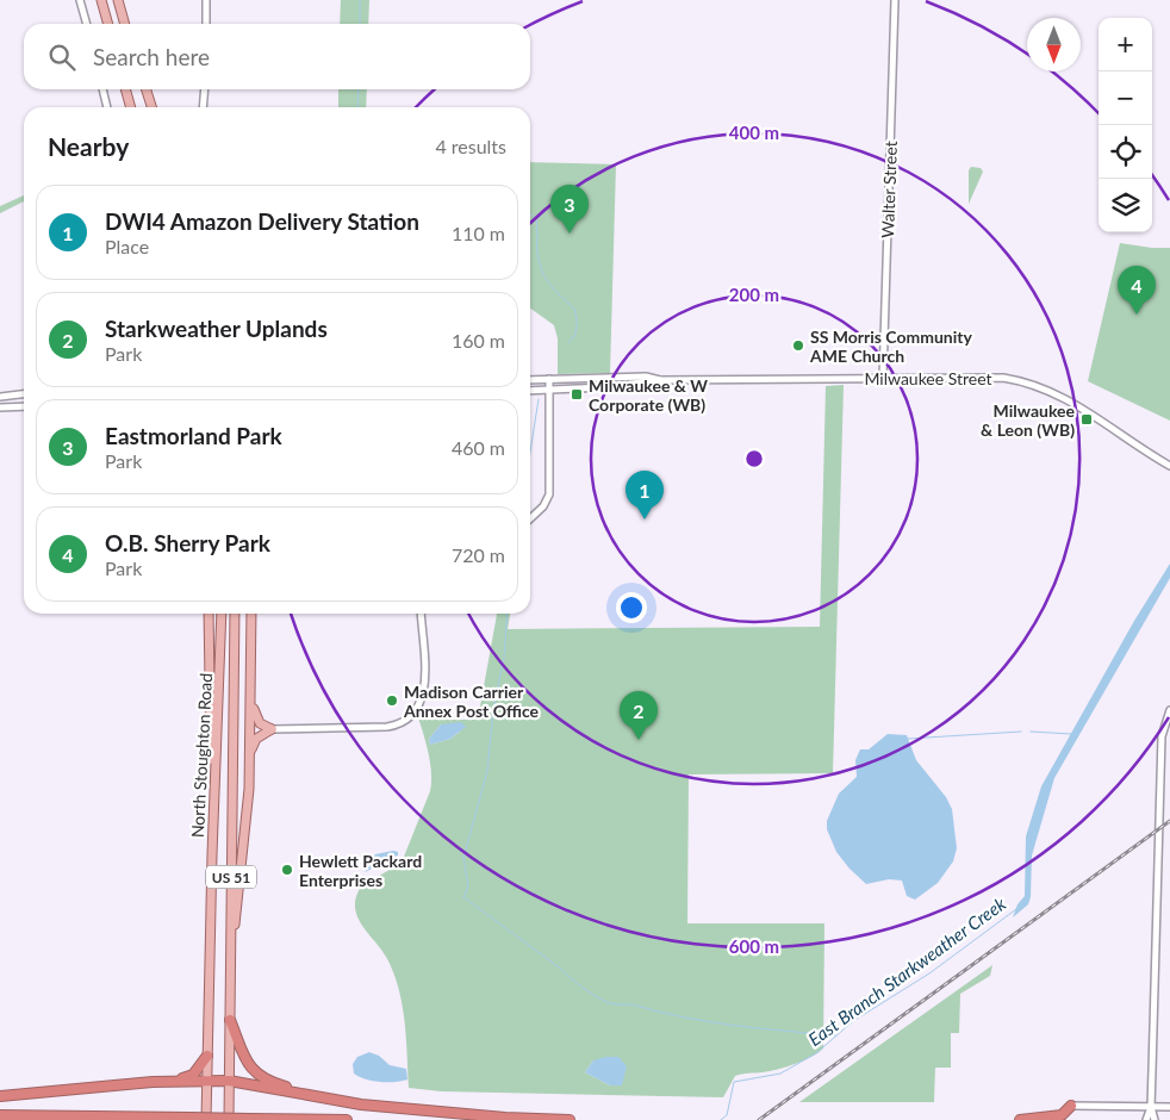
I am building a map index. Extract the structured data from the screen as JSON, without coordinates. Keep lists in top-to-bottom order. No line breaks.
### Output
{"streets":{"main road":["North Stoughton Road","US 51"],"street":["Walter Street","Milwaukee Street"]},"crossings":[["Walter Street","Milwaukee Street"]],"water":["East Branch Starkweather Creek"],"places":{"other":["SS Morris Community AME Church","Madison Carrier Annex Post Office","Hewlett Packard Enterprises"],"transit":["Milwaukee & W Corporate (WB)","Milwaukee & Leon (WB)"]},"north":"bottom","page":{"map_buttons":["+","−"],"search":"Search here","heading":["Nearby","4 results"],"pins":["3","4","1","2"],"list":[{"mark":"1","name":"DWI4 Amazon Delivery Station","note":"Place","value":"110 m"},{"mark":"2","name":"Starkweather Uplands","note":"Park","value":"160 m"},{"mark":"3","name":"Eastmorland Park","note":"Park","value":"460 m"},{"mark":"4","name":"O.B. Sherry Park","note":"Park","value":"720 m"}]},"rings":["400 m","200 m","600 m"]}
